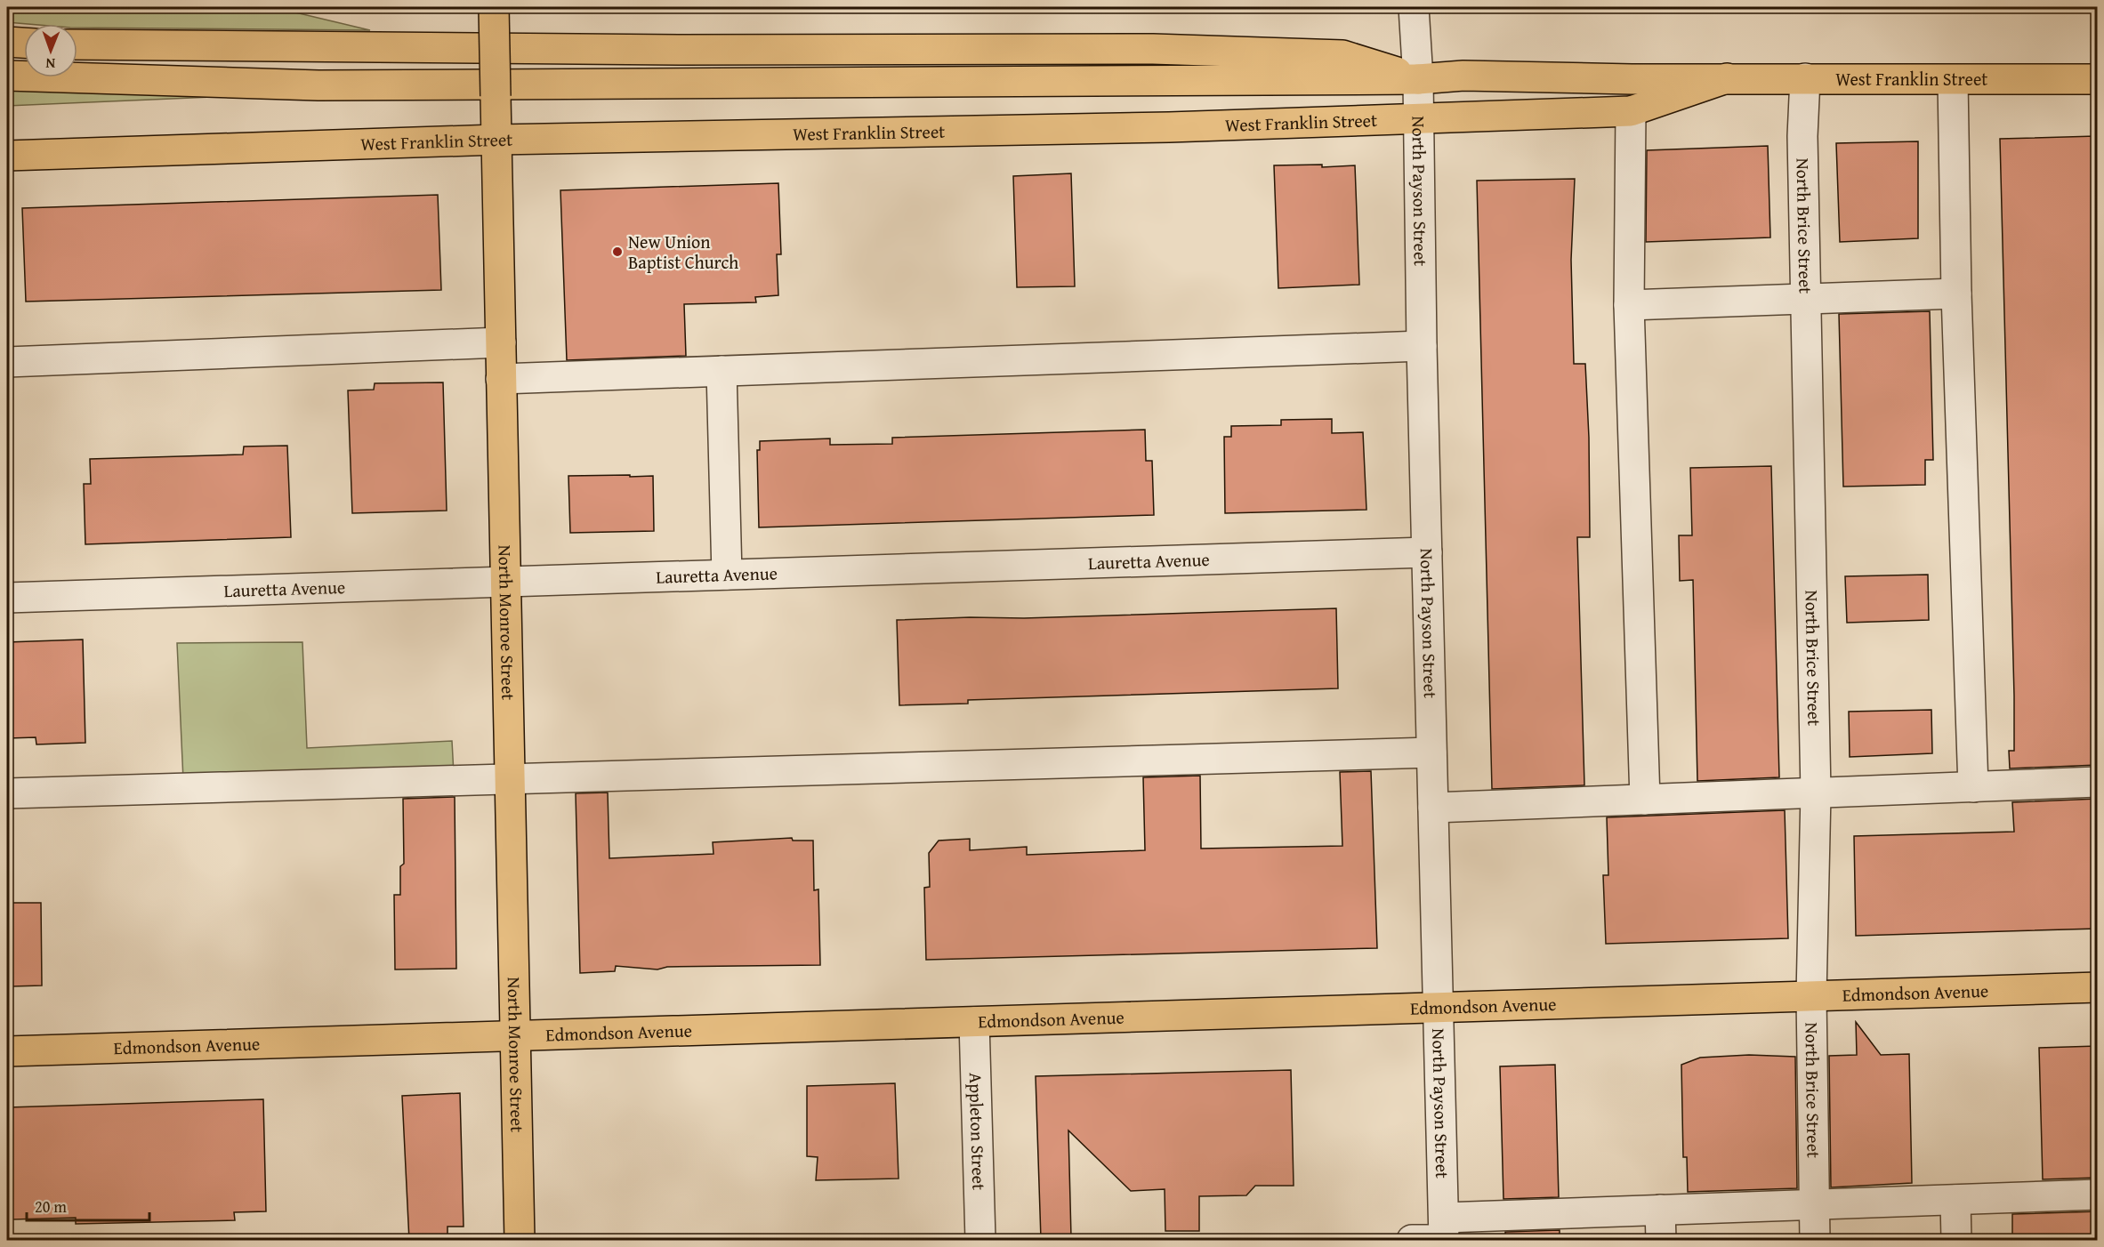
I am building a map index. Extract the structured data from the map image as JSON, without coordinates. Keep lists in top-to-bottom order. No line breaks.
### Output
{"streets":{"main road":["West Franklin Street","North Monroe Street","Edmondson Avenue"],"street":["North Payson Street","North Brice Street","Lauretta Avenue","Appleton Street"]},"crossings":[["West Franklin Street","North Payson Street"],["West Franklin Street","North Brice Street"],["West Franklin Street","North Monroe Street"],["North Payson Street","Lauretta Avenue"],["North Payson Street","Edmondson Avenue"],["North Brice Street","Edmondson Avenue"],["Lauretta Avenue","North Monroe Street"],["North Monroe Street","Edmondson Avenue"],["Edmondson Avenue","Appleton Street"]],"places":["New Union Baptist Church"],"scale_bar":"20 m","north":"bottom"}
